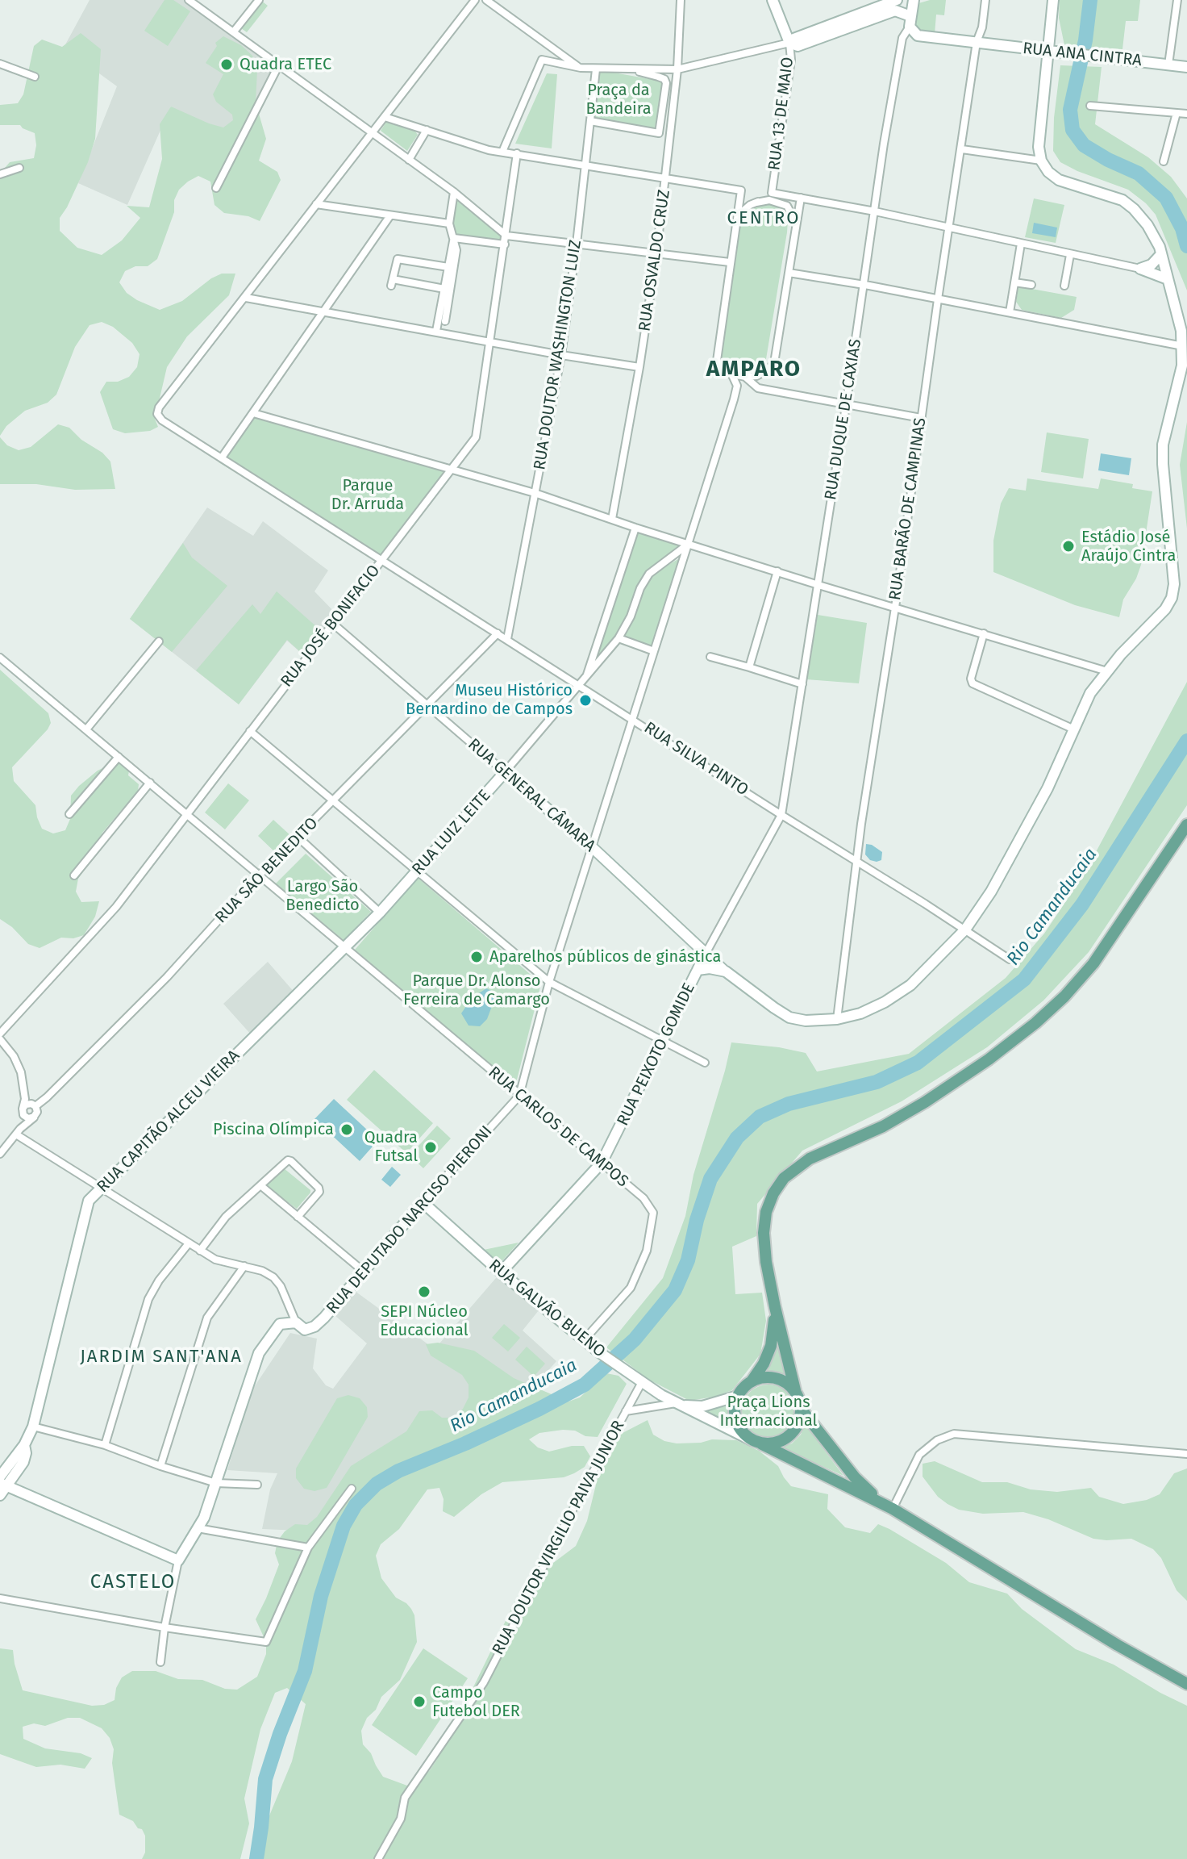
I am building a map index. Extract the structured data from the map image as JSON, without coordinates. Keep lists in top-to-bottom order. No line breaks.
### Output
{"streets":{"street":["RUA ANA CINTRA","RUA 13 DE MAIO","RUA OSVALDO CRUZ","RUA DOUTOR WASHINGTON LUIZ","RUA DUQUE DE CAXIAS","RUA BARÃO DE CAMPINAS","RUA JOSÉ BONIFACIO","RUA SILVA PINTO","RUA GENERAL CÂMARA","RUA LUIZ LEITE","RUA SÃO BENEDITO","RUA PEIXOTO GOMIDE","RUA CAPITÃO ALCEU VIEIRA","RUA CARLOS DE CAMPOS","RUA DEPUTADO NARCISO PIERONI","RUA GALVÃO BUENO","RUA DOUTOR VIRGILIO PAIVA JUNIOR"]},"crossings":[["RUA ANA CINTRA","RUA DUQUE DE CAXIAS"],["RUA ANA CINTRA","RUA BARÃO DE CAMPINAS"],["RUA DOUTOR WASHINGTON LUIZ","RUA SILVA PINTO"],["RUA DUQUE DE CAXIAS","RUA SILVA PINTO"],["RUA DUQUE DE CAXIAS","RUA PEIXOTO GOMIDE"],["RUA BARÃO DE CAMPINAS","RUA SILVA PINTO"],["RUA BARÃO DE CAMPINAS","RUA GENERAL CÂMARA"],["RUA JOSÉ BONIFACIO","RUA SILVA PINTO"],["RUA JOSÉ BONIFACIO","RUA GENERAL CÂMARA"],["RUA SILVA PINTO","RUA GENERAL CÂMARA"],["RUA SILVA PINTO","RUA LUIZ LEITE"],["RUA SILVA PINTO","RUA SÃO BENEDITO"],["RUA SILVA PINTO","RUA PEIXOTO GOMIDE"],["RUA GENERAL CÂMARA","RUA LUIZ LEITE"],["RUA GENERAL CÂMARA","RUA SÃO BENEDITO"],["RUA GENERAL CÂMARA","RUA PEIXOTO GOMIDE"],["RUA LUIZ LEITE","RUA CAPITÃO ALCEU VIEIRA"],["RUA LUIZ LEITE","RUA CARLOS DE CAMPOS"],["RUA SÃO BENEDITO","RUA CARLOS DE CAMPOS"],["RUA PEIXOTO GOMIDE","RUA CARLOS DE CAMPOS"],["RUA PEIXOTO GOMIDE","RUA GALVÃO BUENO"],["RUA CAPITÃO ALCEU VIEIRA","RUA CARLOS DE CAMPOS"],["RUA CARLOS DE CAMPOS","RUA DEPUTADO NARCISO PIERONI"],["RUA CARLOS DE CAMPOS","RUA GALVÃO BUENO"],["RUA DEPUTADO NARCISO PIERONI","RUA GALVÃO BUENO"],["RUA GALVÃO BUENO","RUA DOUTOR VIRGILIO PAIVA JUNIOR"]],"districts":["CENTRO","AMPARO","JARDIM SANT'ANA","CASTELO"],"water":["Rio Camanducaia"],"parks":["Praça da Bandeira","Parque Dr. Arruda","Largo São Benedicto","Parque Dr. Alonso Ferreira de Camargo","Praça Lions Internacional"],"places":["Quadra ETEC","Estádio José Araújo Cintra","Museu Histórico Bernardino de Campos","Aparelhos públicos de ginástica","Piscina Olímpica","Quadra Futsal","SEPI Núcleo Educacional","Campo Futebol DER"]}
